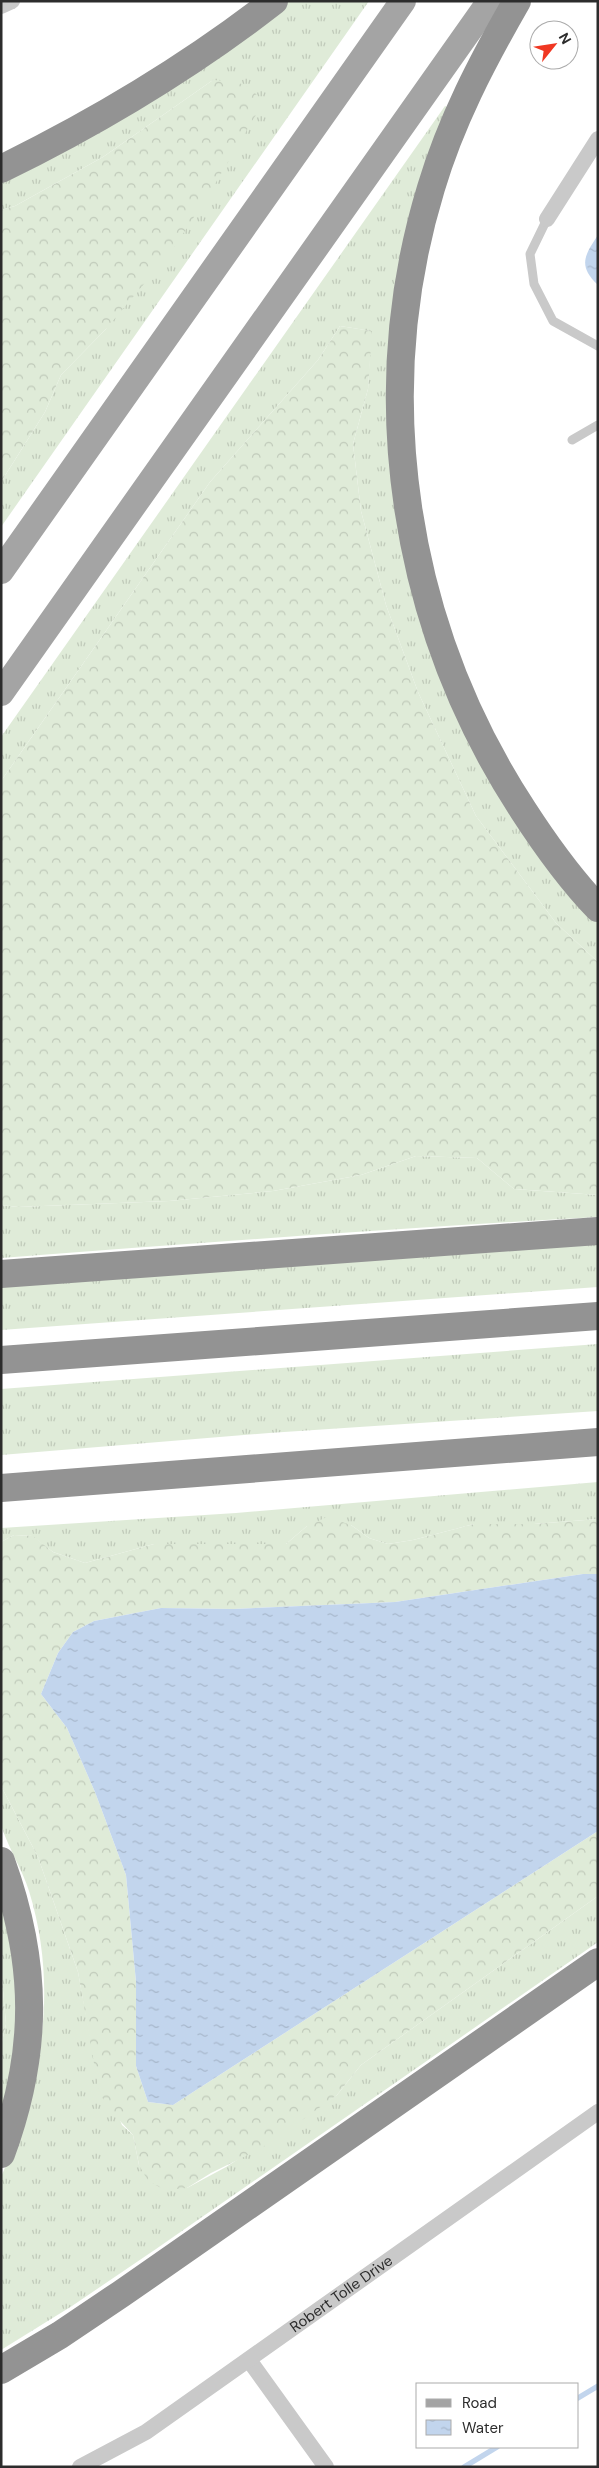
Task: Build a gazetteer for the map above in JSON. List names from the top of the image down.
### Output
{
  "streets": {
    "street": ["Robert Tolle Drive"]
  },
  "legend": ["Road", "Water"],
  "north": "top right"
}
